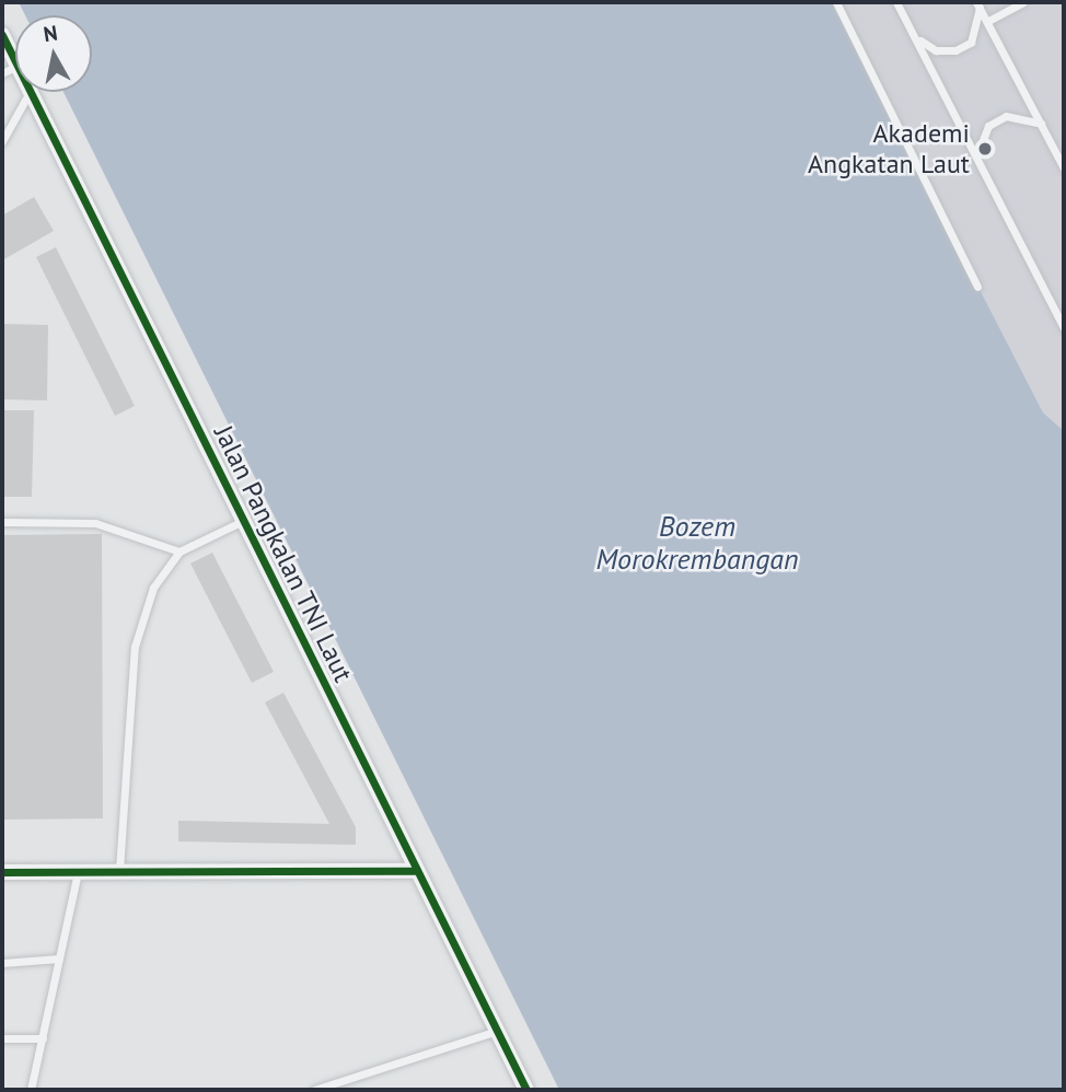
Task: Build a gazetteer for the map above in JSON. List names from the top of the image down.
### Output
{
  "streets": {
    "street": ["Jalan Pangkalan TNI Laut"]
  },
  "water": ["Bozem Morokrembangan"],
  "places": ["Akademi Angkatan Laut"],
  "north": "top"
}
